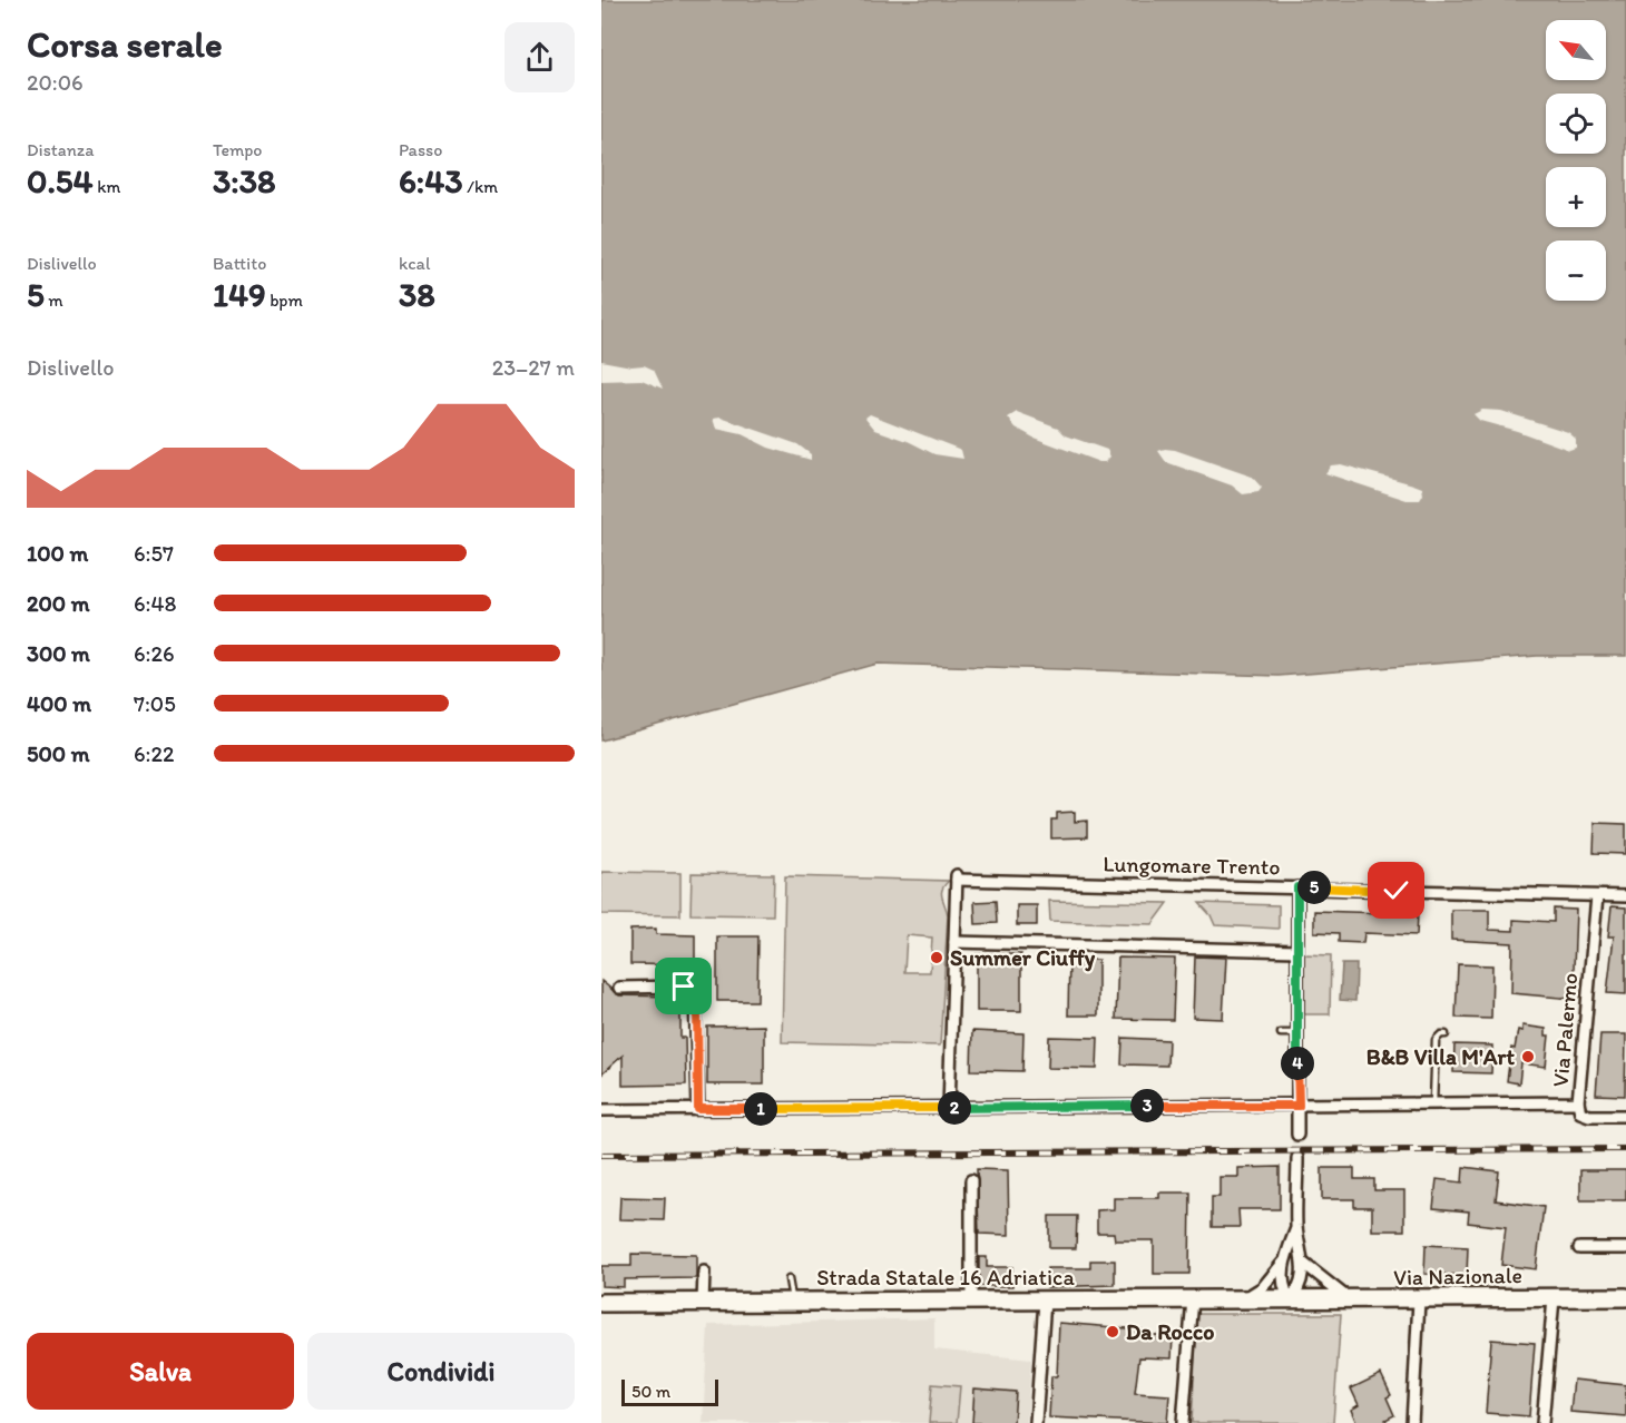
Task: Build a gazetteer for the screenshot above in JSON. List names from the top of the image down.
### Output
{
  "streets": {
    "main road": ["Via Nazionale", "Strada Statale 16 Adriatica"],
    "street": ["Lungomare Trento", "Via Palermo"]
  },
  "crossings": [
    ["Lungomare Trento", "Via Palermo"],
    ["Via Nazionale", "Strada Statale 16 Adriatica"]
  ],
  "places": ["Summer Ciuffy", "B&B Villa M'Art", "Da Rocco"],
  "scale_bar": "50 m",
  "north": "top left",
  "page": {
    "heading": ["Corsa serale", "20:06"],
    "map_buttons": ["+", "−"],
    "stats": [
      ["Distanza", "0.54 km"],
      ["Tempo", "3:38"],
      ["Passo", "6:43 /km"],
      ["Dislivello", "5 m"],
      ["Battito", "149 bpm"],
      ["kcal", "38"]
    ],
    "chart": ["Dislivello", "23–27 m"],
    "list": [
      {
        "name": "100 m",
        "note": "6:57"
      },
      {
        "name": "200 m",
        "note": "6:48"
      },
      {
        "name": "300 m",
        "note": "6:26"
      },
      {
        "name": "400 m",
        "note": "7:05"
      },
      {
        "name": "500 m",
        "note": "6:22"
      }
    ],
    "pins": [
      "5",
      "4",
      "3",
      "2",
      "1"
    ],
    "buttons": ["Salva", "Condividi"],
    "scale": "50 m"
  }
}
